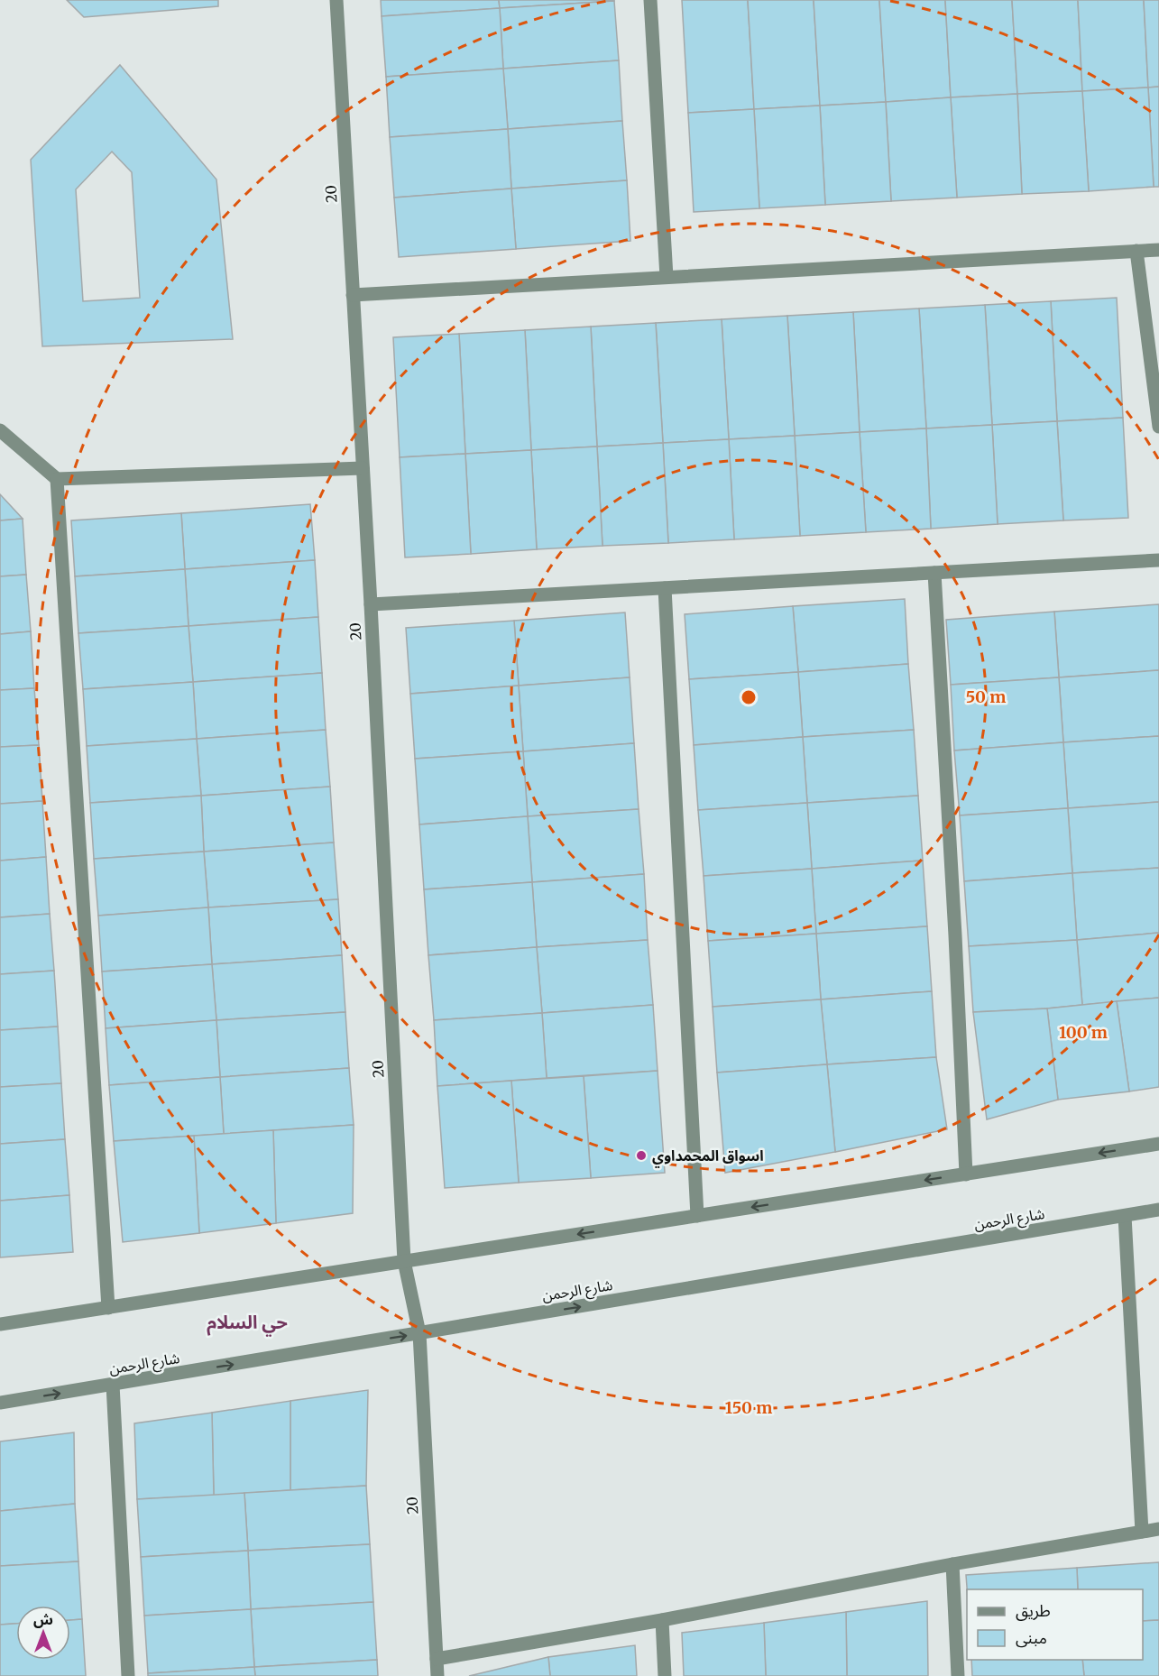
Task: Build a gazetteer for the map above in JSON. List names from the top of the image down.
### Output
{
  "streets": {
    "street": ["20", "شارع الرحمن"]
  },
  "crossings": [
    ["20", "شارع الرحمن"]
  ],
  "districts": ["حي السلام"],
  "places": ["اسواق المحمداوي"],
  "legend": ["طريق", "مبنى"],
  "north": "top",
  "rings": ["50 m", "100 m", "150 m"]
}
